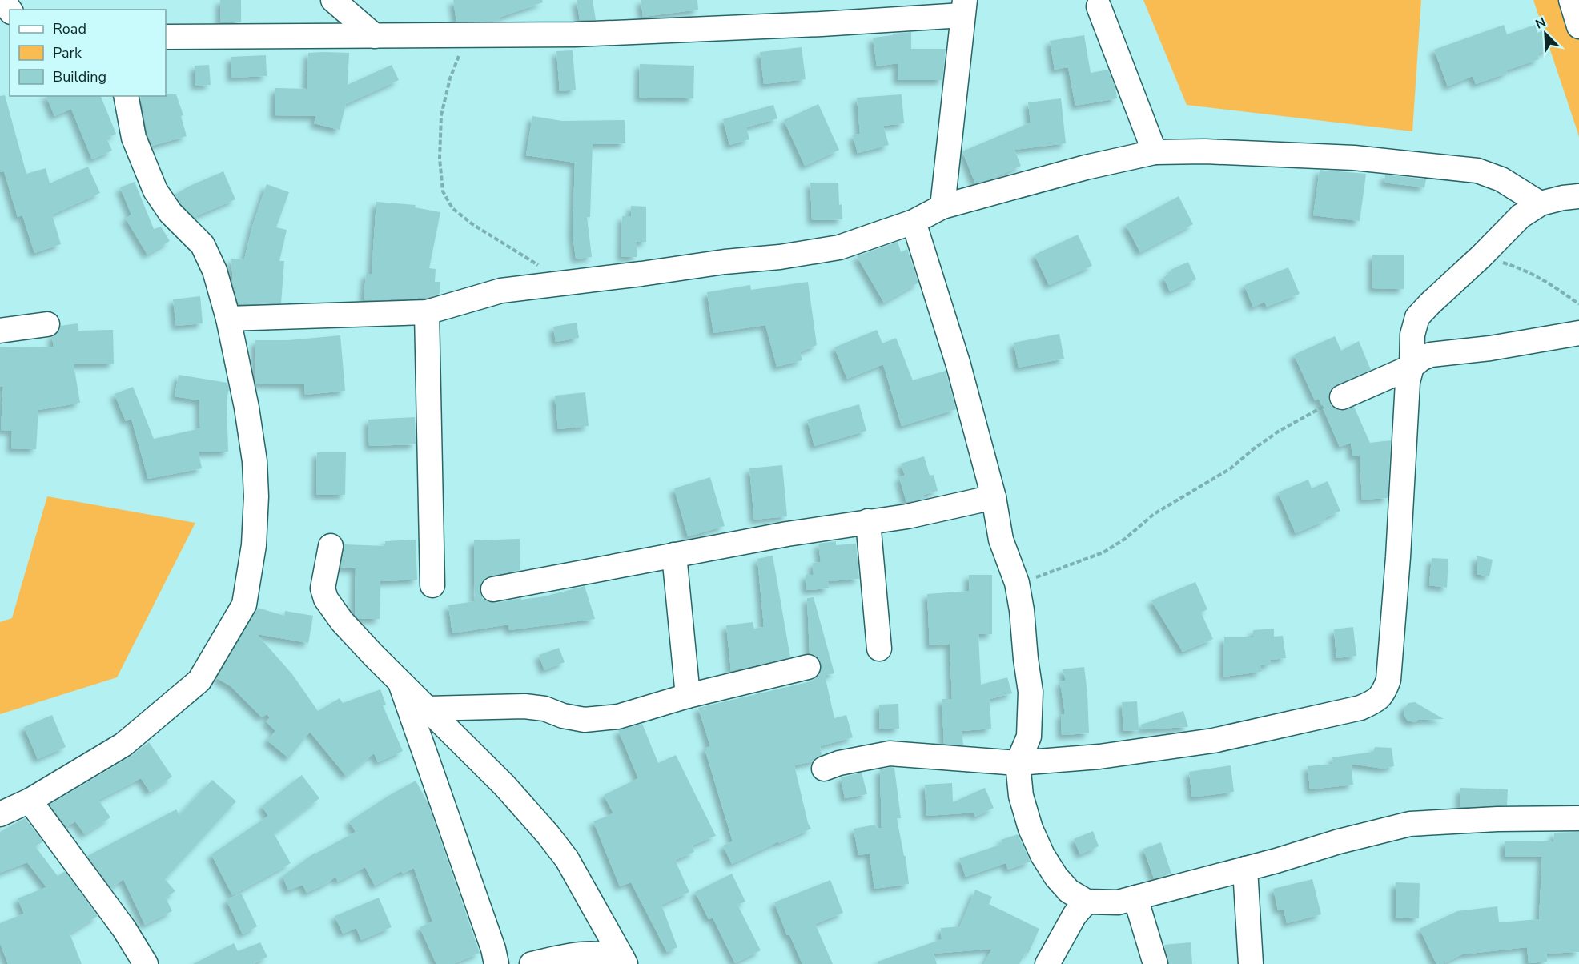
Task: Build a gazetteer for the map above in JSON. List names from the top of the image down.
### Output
{
  "legend": ["Road", "Park", "Building"],
  "north": "top left"
}
